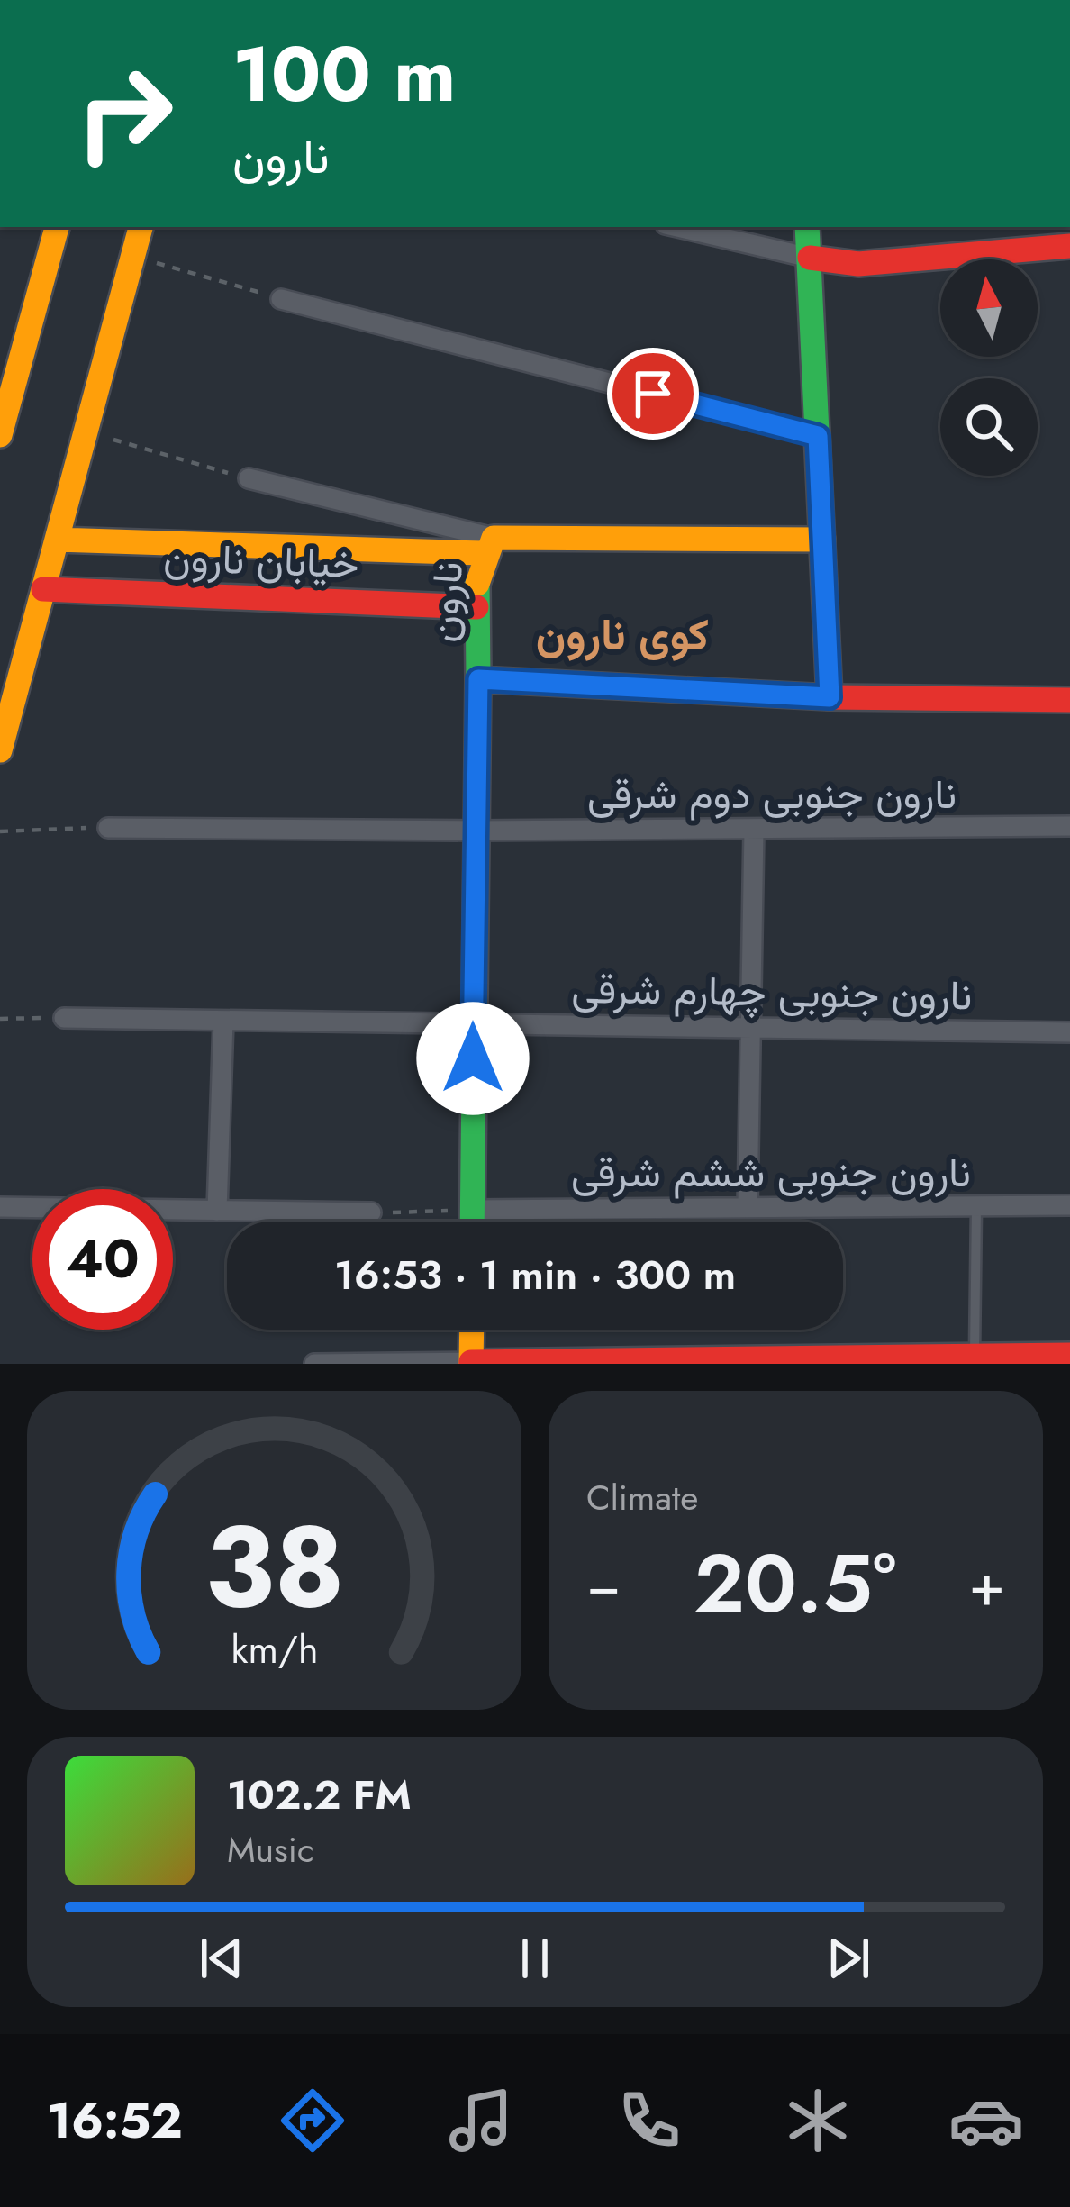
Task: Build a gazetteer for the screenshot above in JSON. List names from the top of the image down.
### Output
{
  "streets": {
    "street": [
      "خیابان نارون",
      "نارون",
      "نارون جنوبی دوم شرقی",
      "نارون جنوبی چهارم شرقی",
      "نارون جنوبی ششم شرقی"
    ]
  },
  "crossings": [
    ["خیابان نارون", "نارون"]
  ],
  "districts": ["کوی نارون"],
  "north": "top",
  "page": {
    "turn": ["100 m", "نارون"],
    "limit": "40",
    "trip": "16:53 · 1 min · 300 m",
    "tile": "Climate",
    "heat": ["−", "20.5°", "+"],
    "song": ["102.2 FM", "Music"],
    "tabs": "16:52",
    "gauge": ["38", "km/h"]
  }
}
